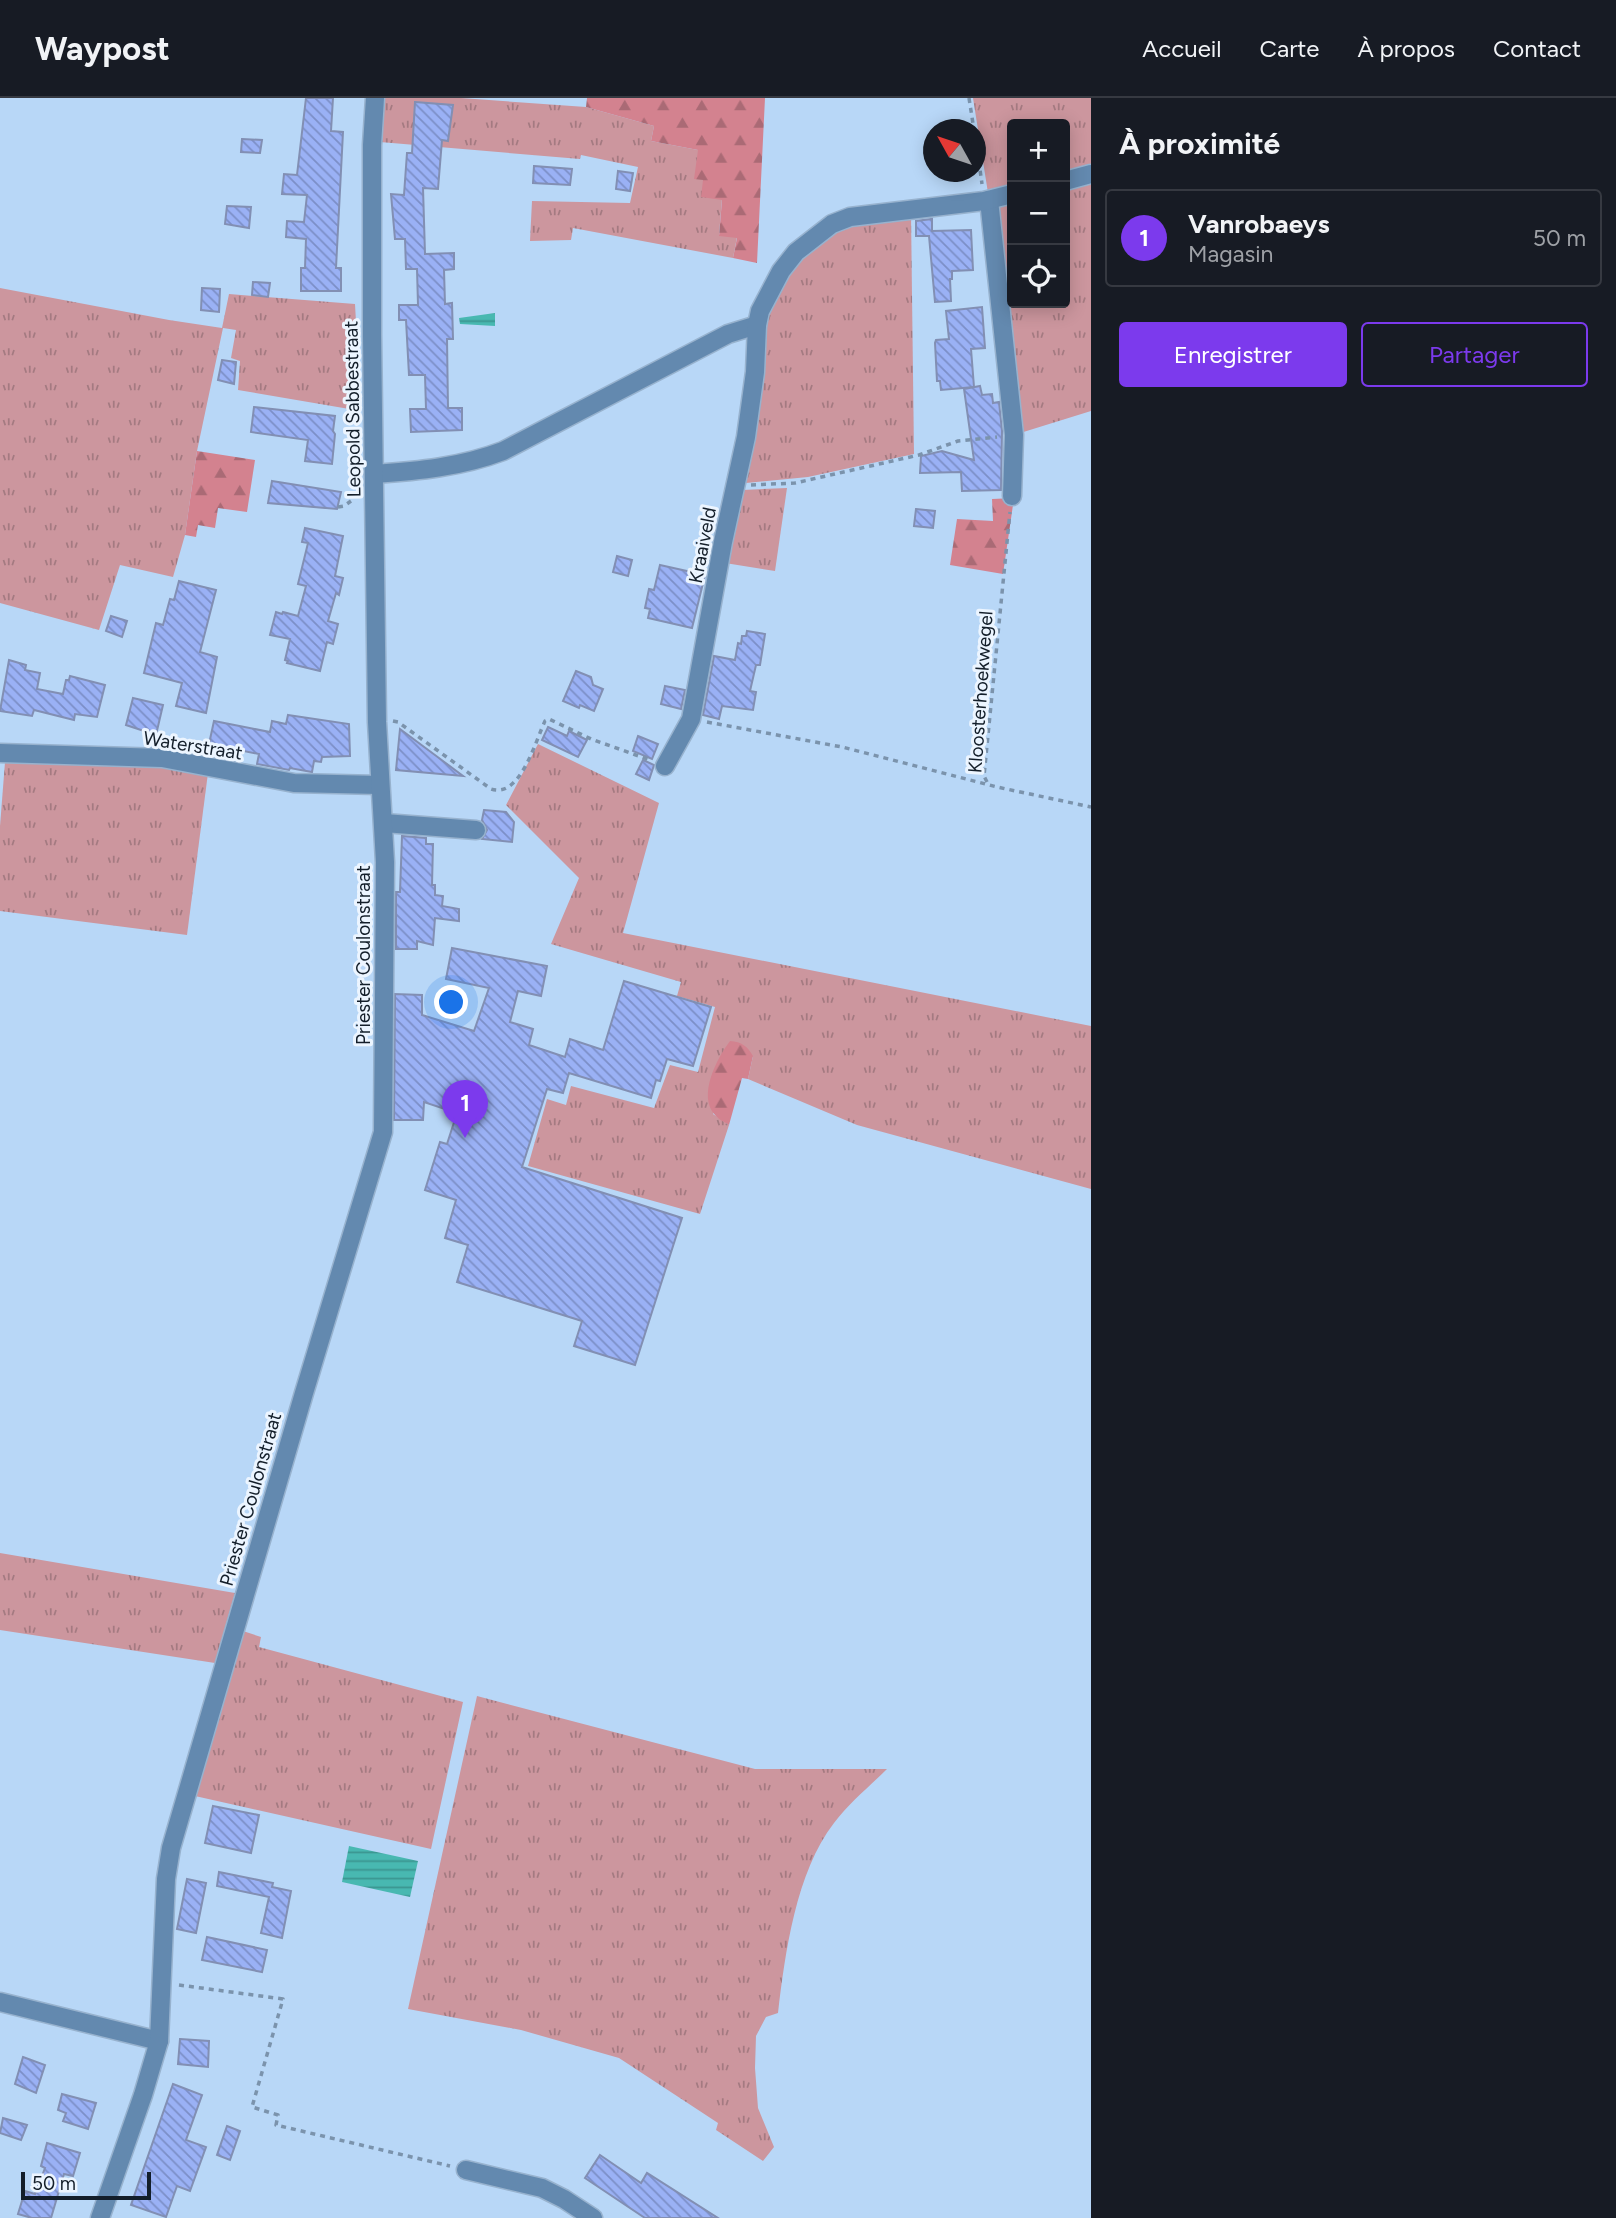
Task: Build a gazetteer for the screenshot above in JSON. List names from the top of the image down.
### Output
{
  "streets": {
    "street": [
      "Leopold Sabbestraat",
      "Kraaiveld",
      "Waterstraat",
      "Priester Coulonstraat"
    ],
    "path": ["Kloosterhoekwegel"]
  },
  "crossings": [
    ["Leopold Sabbestraat", "Waterstraat"],
    ["Leopold Sabbestraat", "Priester Coulonstraat"],
    ["Waterstraat", "Priester Coulonstraat"]
  ],
  "scale_bar": "50 m",
  "north": "top left",
  "page": {
    "header": "Waypost",
    "nav": [
      "Accueil",
      "Carte",
      "À propos",
      "Contact"
    ],
    "heading": "À proximité",
    "map_buttons": ["+", "−"],
    "list": [
      {
        "mark": "1",
        "name": "Vanrobaeys",
        "note": "Magasin",
        "value": "50 m"
      }
    ],
    "buttons": ["Enregistrer", "Partager"],
    "pins": "1",
    "scale": "50 m"
  }
}
